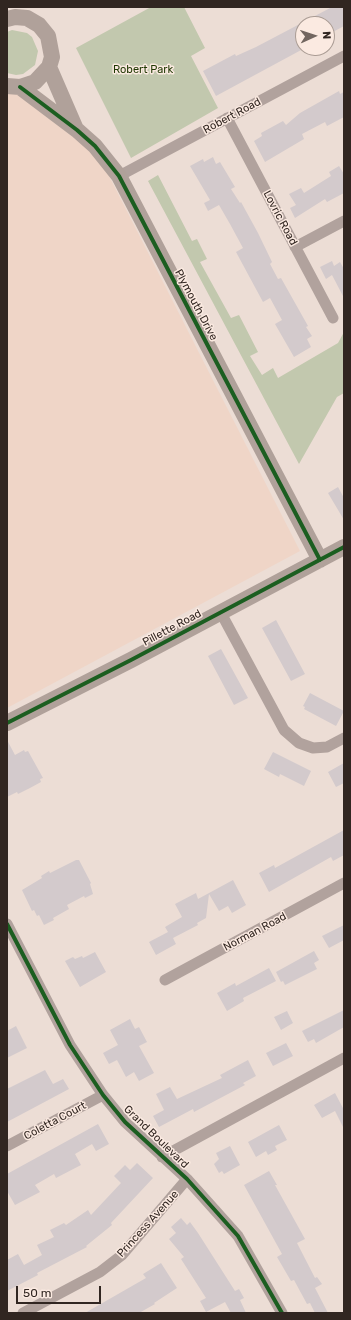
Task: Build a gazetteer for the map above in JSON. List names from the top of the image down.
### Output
{
  "streets": {
    "street": [
      "Robert Road",
      "Lovric Road",
      "Plymouth Drive",
      "Pillette Road",
      "Norman Road",
      "Coletta Court",
      "Grand Boulevard",
      "Princess Avenue"
    ]
  },
  "crossings": [
    ["Robert Road", "Lovric Road"],
    ["Robert Road", "Plymouth Drive"],
    ["Plymouth Drive", "Pillette Road"],
    ["Coletta Court", "Grand Boulevard"],
    ["Grand Boulevard", "Princess Avenue"]
  ],
  "parks": ["Robert Park"],
  "scale_bar": "50 m",
  "north": "right"
}
